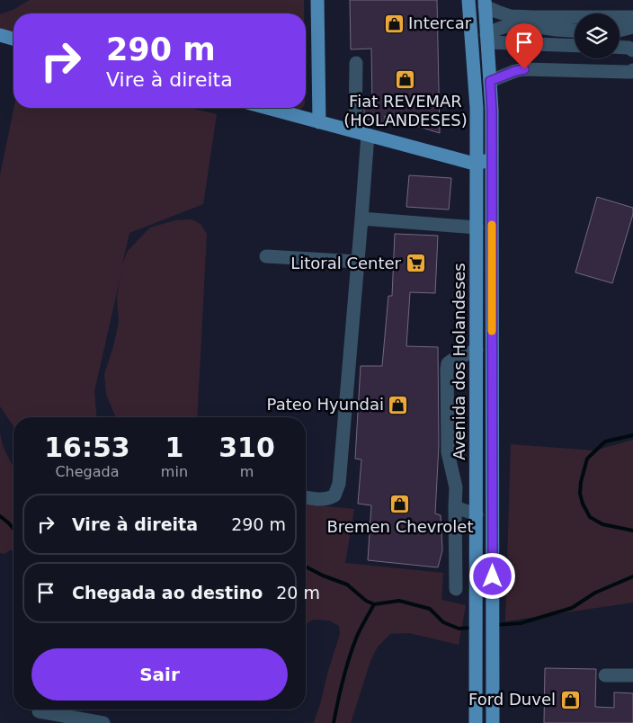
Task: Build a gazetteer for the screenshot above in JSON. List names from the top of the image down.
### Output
{
  "streets": {
    "main road": ["Avenida dos Holandeses"]
  },
  "places": {
    "shop": [
      "Intercar",
      "Fiat REVEMAR (HOLANDESES)",
      "Pateo Hyundai",
      "Bremen Chevrolet",
      "Ford Duvel"
    ],
    "supermarket": ["Litoral Center"]
  },
  "page": {
    "turn": ["290 m", "Vire à direita"],
    "eta": [
      "16:53",
      "Chegada",
      "1",
      "min",
      "310",
      "m"
    ],
    "list": [
      {
        "name": "Vire à direita",
        "value": "290 m"
      },
      {
        "name": "Chegada ao destino",
        "value": "20 m"
      }
    ],
    "buttons": "Sair"
  }
}
